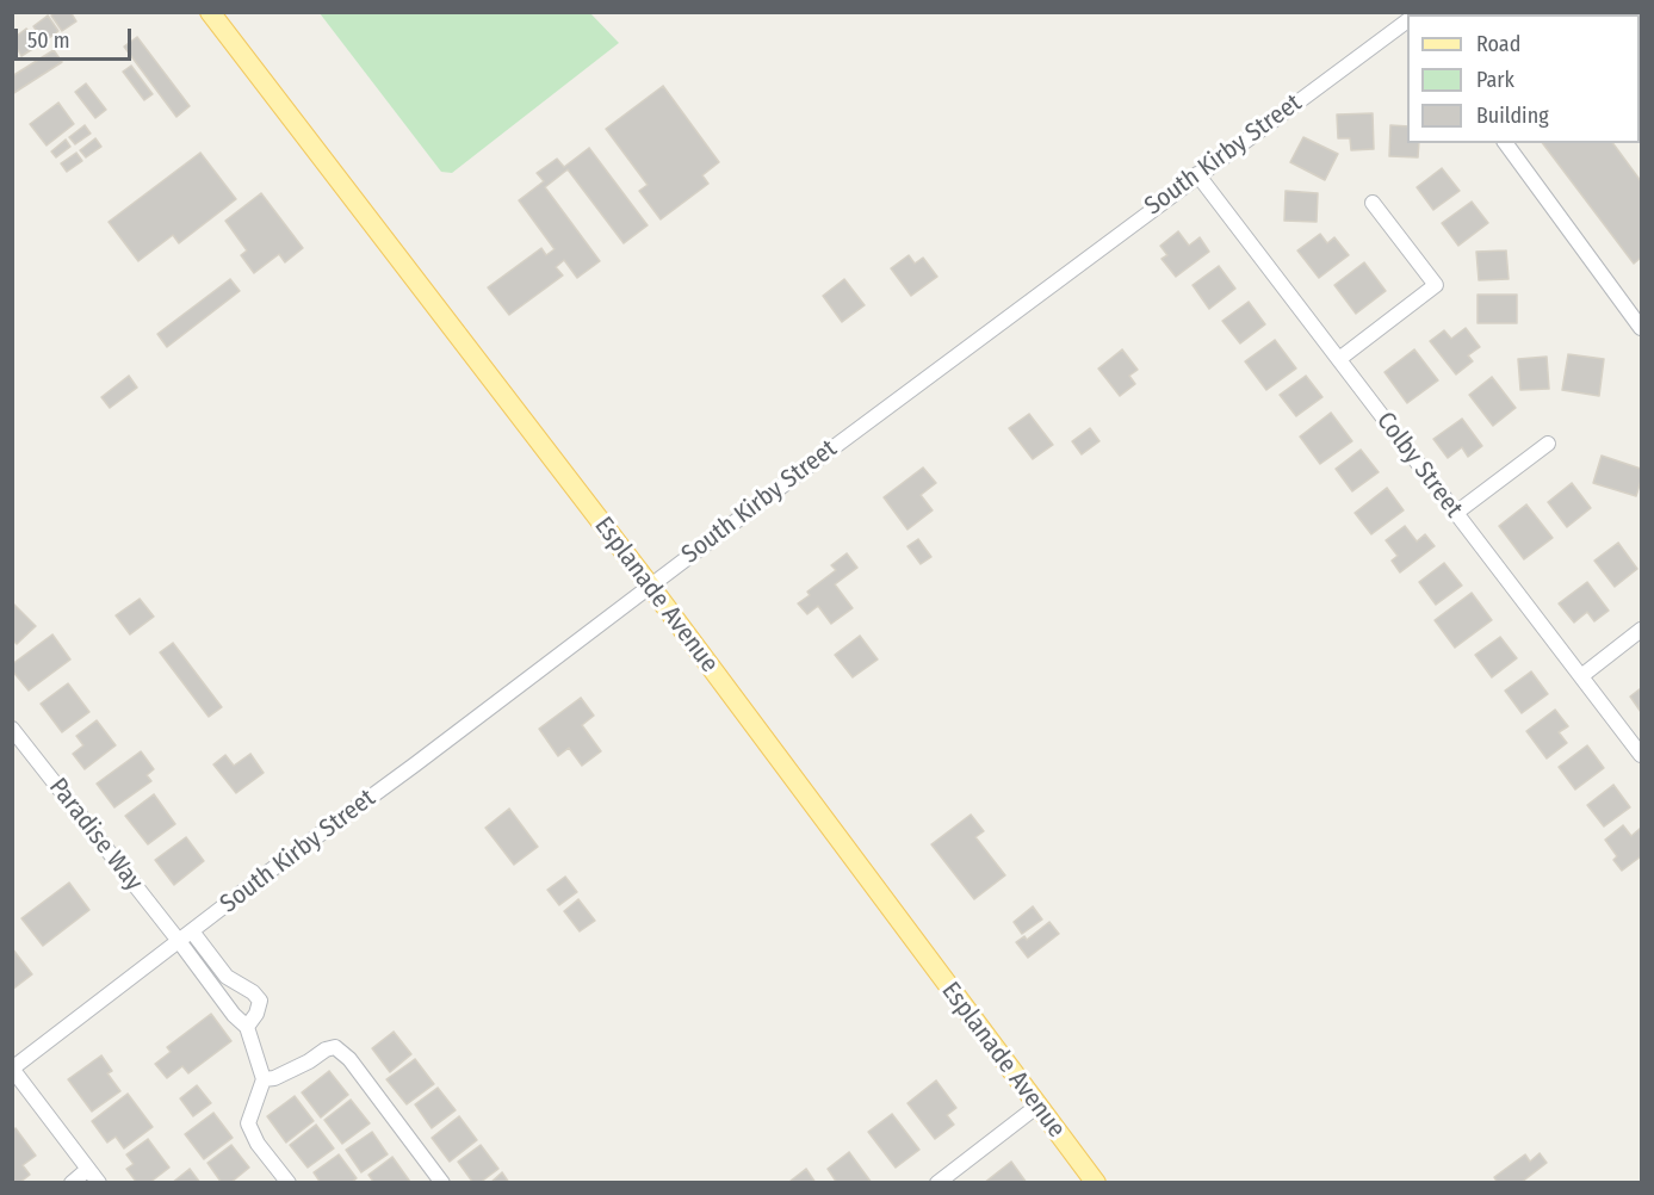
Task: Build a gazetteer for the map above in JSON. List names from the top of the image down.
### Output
{
  "streets": {
    "main road": ["Esplanade Avenue"],
    "street": ["South Kirby Street", "Colby Street", "Paradise Way"]
  },
  "crossings": [
    ["South Kirby Street", "Colby Street"],
    ["South Kirby Street", "Esplanade Avenue"],
    ["South Kirby Street", "Paradise Way"]
  ],
  "legend": ["Road", "Park", "Building"],
  "scale_bar": "50 m"
}
